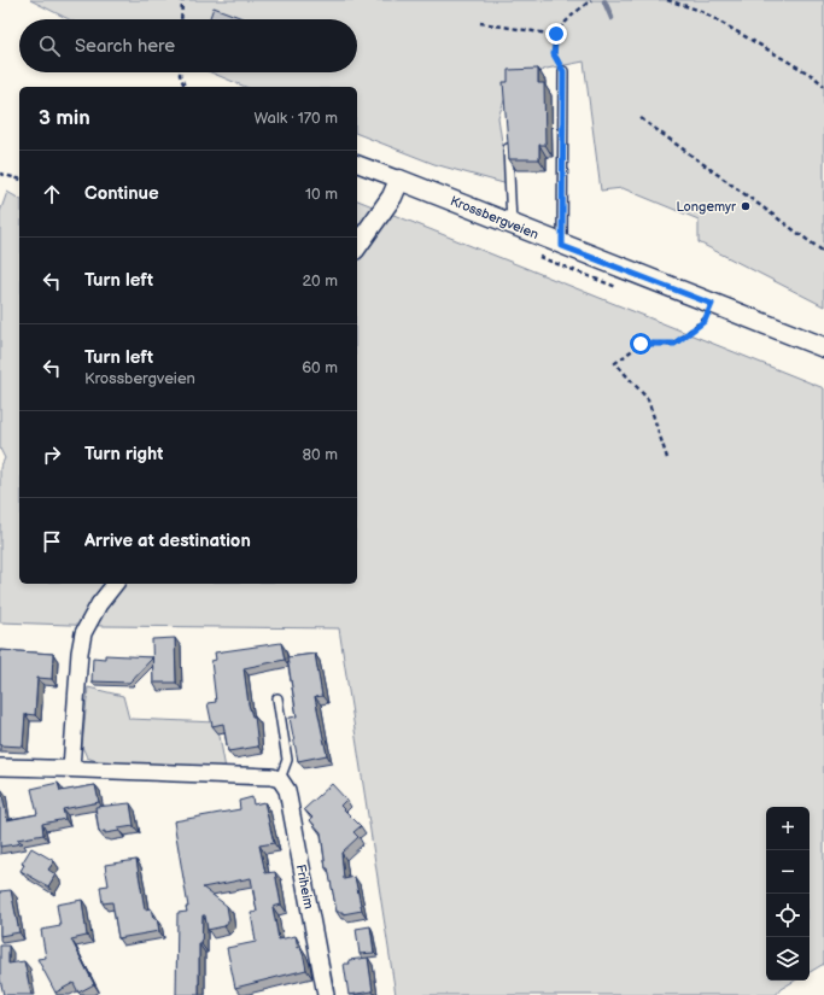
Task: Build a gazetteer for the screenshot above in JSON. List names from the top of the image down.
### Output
{
  "streets": {
    "street": ["Krossbergveien", "Friheim"]
  },
  "places": ["Longemyr"],
  "page": {
    "search": "Search here",
    "heading": ["3 min", "Walk · 170 m"],
    "list": [
      ["Continue", "10 m"],
      ["Turn left", "20 m"],
      ["Turn left", "Krossbergveien", "60 m"],
      ["Turn right", "80 m"],
      "Arrive at destination"
    ],
    "map_buttons": ["+", "−"]
  }
}
